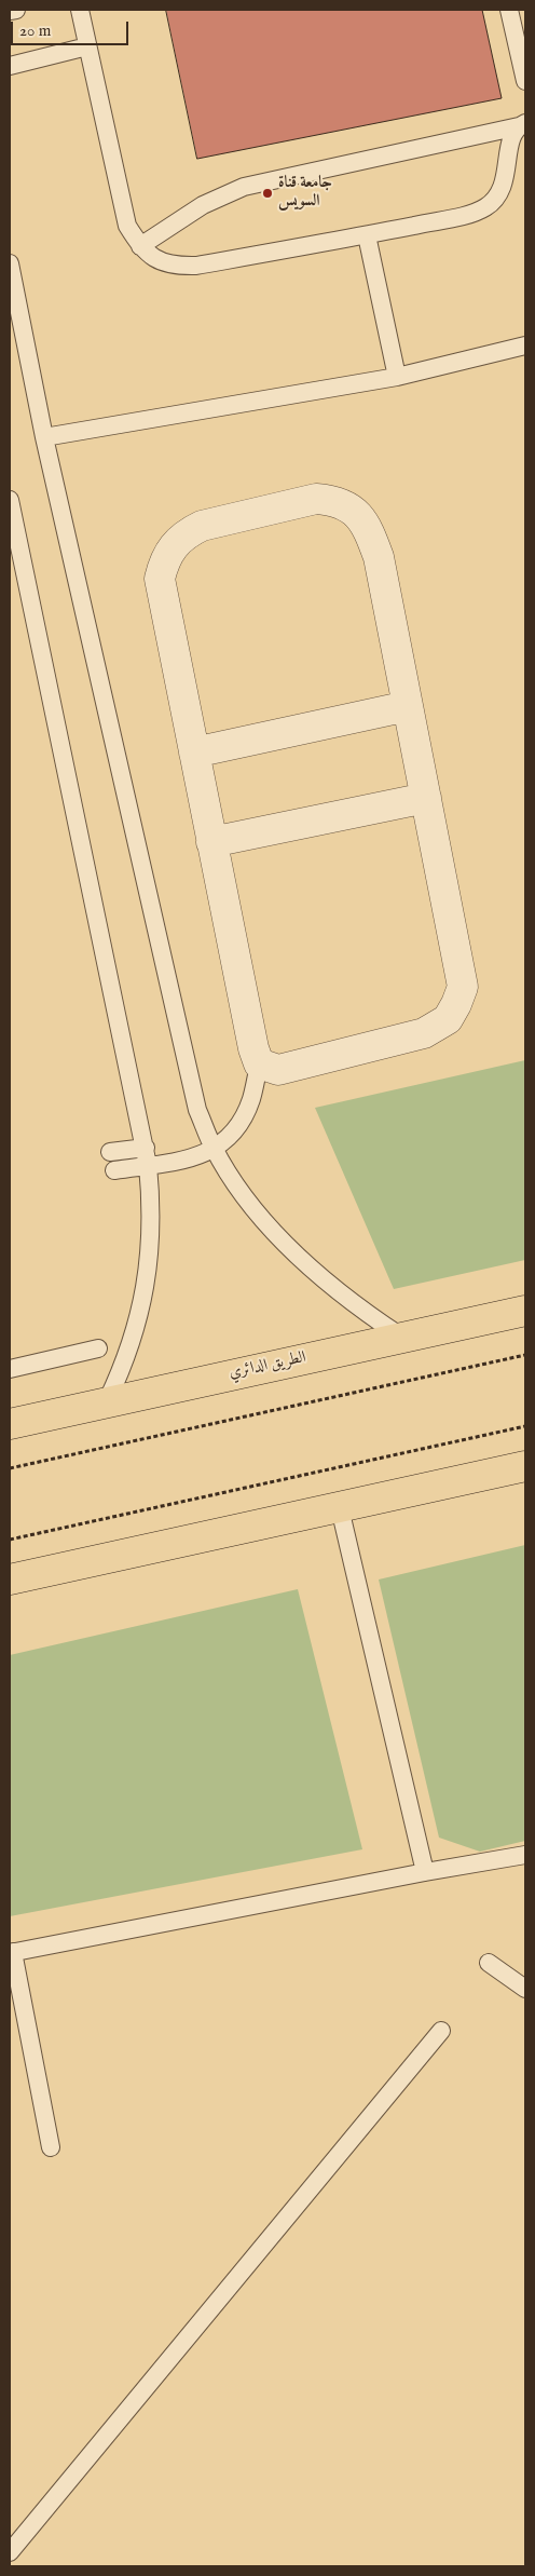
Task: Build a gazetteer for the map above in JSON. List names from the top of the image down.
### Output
{
  "streets": {
    "main road": ["الطريق الدائري"]
  },
  "places": ["جامعة قناة السويس"],
  "scale_bar": "20 m"
}
